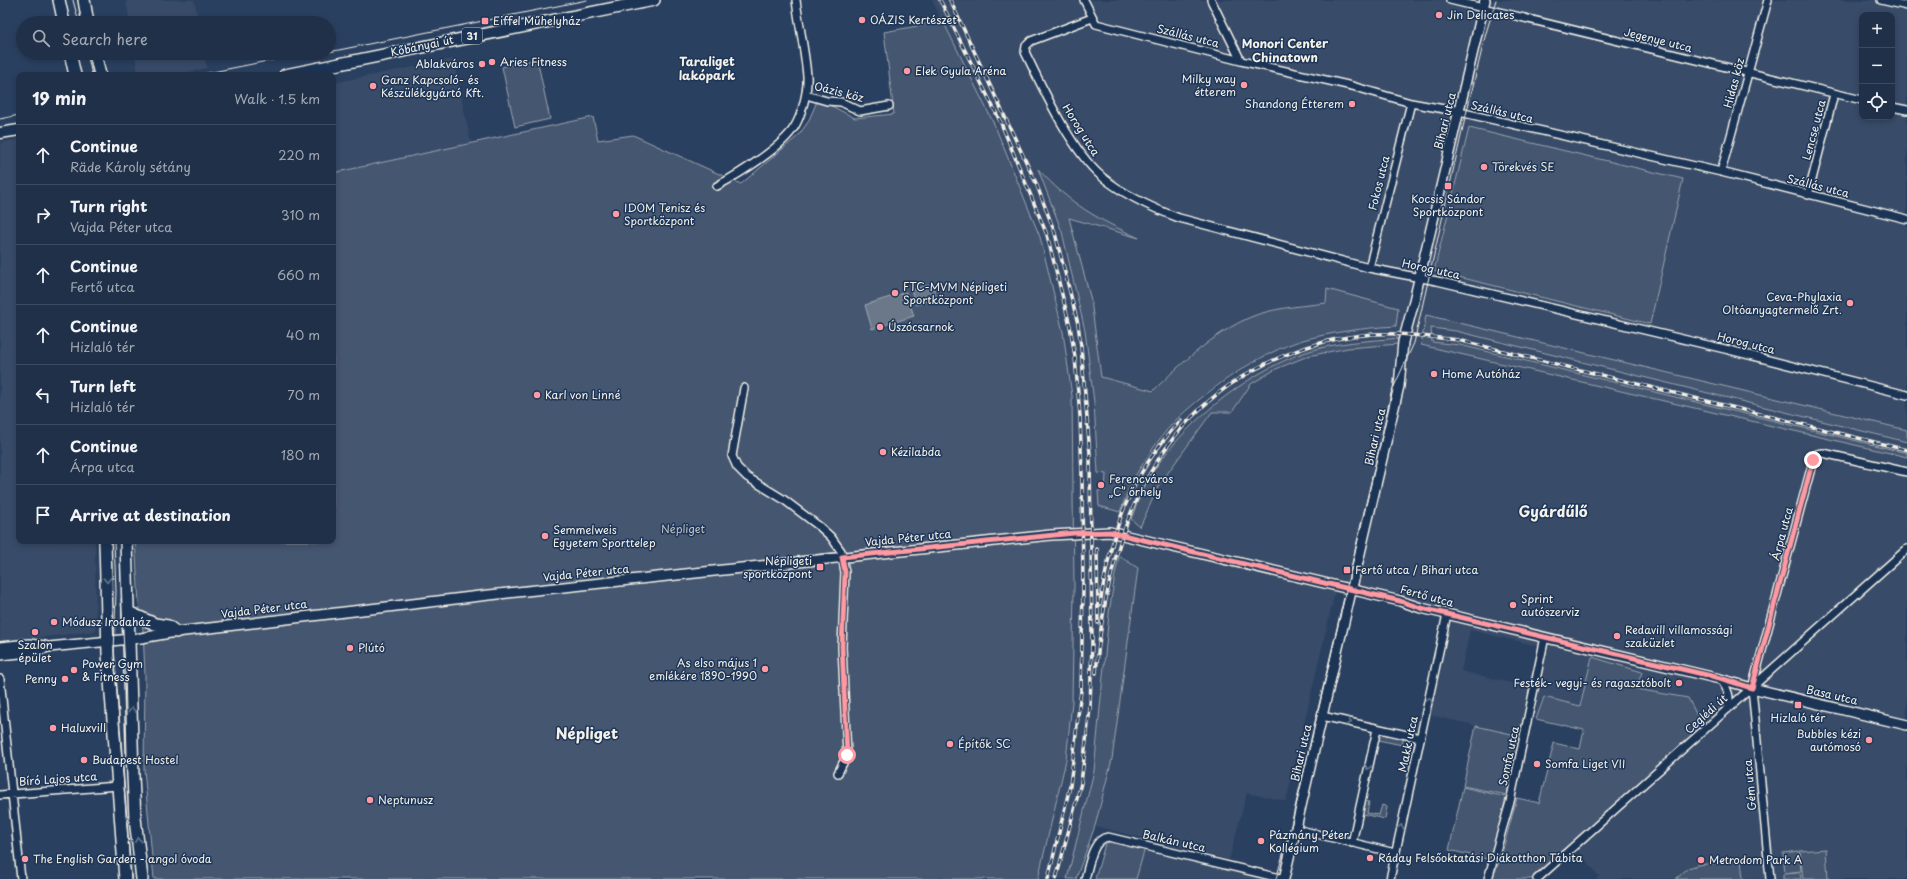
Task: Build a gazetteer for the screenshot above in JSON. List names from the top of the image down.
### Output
{
  "streets": {
    "main road": ["31", "Kőbányai út"],
    "street": [
      "Szállás utca",
      "Jegenye utca",
      "Hidas köz",
      "Oázis köz",
      "Bihari utca",
      "Horog utca",
      "Lencse utca",
      "Fokos utca",
      "Árpa utca",
      "Vajda Péter utca",
      "Fertő utca",
      "Basa utca",
      "Ceglédi út",
      "Makk utca",
      "Somfa utca",
      "Bíró Lajos utca",
      "Gém utca",
      "Balkán utca"
    ]
  },
  "crossings": [
    ["Szállás utca", "Hidas köz"],
    ["Szállás utca", "Bihari utca"],
    ["Szállás utca", "Horog utca"],
    ["Szállás utca", "Lencse utca"],
    ["Szállás utca", "Fokos utca"],
    ["Jegenye utca", "Hidas köz"],
    ["Jegenye utca", "Bihari utca"],
    ["Jegenye utca", "Lencse utca"],
    ["Bihari utca", "Horog utca"],
    ["Bihari utca", "Fertő utca"],
    ["Bihari utca", "Balkán utca"],
    ["Horog utca", "Fokos utca"],
    ["Árpa utca", "Basa utca"],
    ["Árpa utca", "Ceglédi út"],
    ["Árpa utca", "Gém utca"],
    ["Vajda Péter utca", "Fertő utca"],
    ["Fertő utca", "Makk utca"],
    ["Fertő utca", "Somfa utca"],
    ["Basa utca", "Ceglédi út"],
    ["Basa utca", "Gém utca"],
    ["Ceglédi út", "Gém utca"]
  ],
  "districts": [
    "Monori Center Chinatown",
    "Taraliget lakópark",
    "Gyárdűlő",
    "Népliget"
  ],
  "parks": ["Népliget"],
  "places": {
    "other": [
      "Jin Delicates",
      "OÁZIS Kertészet",
      "Aries Fitness",
      "Ablakváros",
      "Elek Gyula Aréna",
      "Milky way étterem",
      "Ganz Kapcsoló- és Készülékgyártó Kft.",
      "Shandong Étterem",
      "Törekvés SE",
      "IDOM Tenisz és Sportközpont",
      "FTC-MVM Népligeti Sportközpont",
      "Ceva-Phylaxia Oltóanyagtermelő Zrt.",
      "Úszócsarnok",
      "Home Autóház",
      "Karl von Linné",
      "Kézilabda",
      "Ferencváros „C” őrhely",
      "Semmelweis Egyetem Sporttelep",
      "Sprint autószerviz",
      "Módusz Irodaház",
      "Szalon épület",
      "Redavill villamossági szaküzlet",
      "Plútó",
      "As elso május 1 emlékére 1890-1990",
      "Power Gym & Fitness",
      "Penny",
      "Festék- vegyi- és ragasztóbolt",
      "Haluxvill",
      "Bubbles kézi autómosó",
      "Építők SC",
      "Budapest Hostel",
      "Somfa Liget VII",
      "Neptunusz",
      "Pázmány Péter Kollégium",
      "Ráday Felsőoktatási Diákotthon Tábita",
      "The English Garden - angol óvoda",
      "Metrodom Park A"
    ],
    "transit": [
      "Eiffel Műhelyház",
      "Kocsis Sándor Sportközpont",
      "Népligeti sportközpont",
      "Fertő utca / Bihari utca",
      "Hizlaló tér"
    ]
  },
  "page": {
    "map_buttons": ["+", "−"],
    "search": "Search here",
    "heading": ["19 min", "Walk · 1.5 km"],
    "list": [
      ["Continue", "Räde Károly sétány", "220 m"],
      ["Turn right", "Vajda Péter utca", "310 m"],
      ["Continue", "Fertő utca", "660 m"],
      ["Continue", "Hizlaló tér", "40 m"],
      ["Turn left", "Hizlaló tér", "70 m"],
      ["Continue", "Árpa utca", "180 m"],
      "Arrive at destination"
    ]
  }
}
